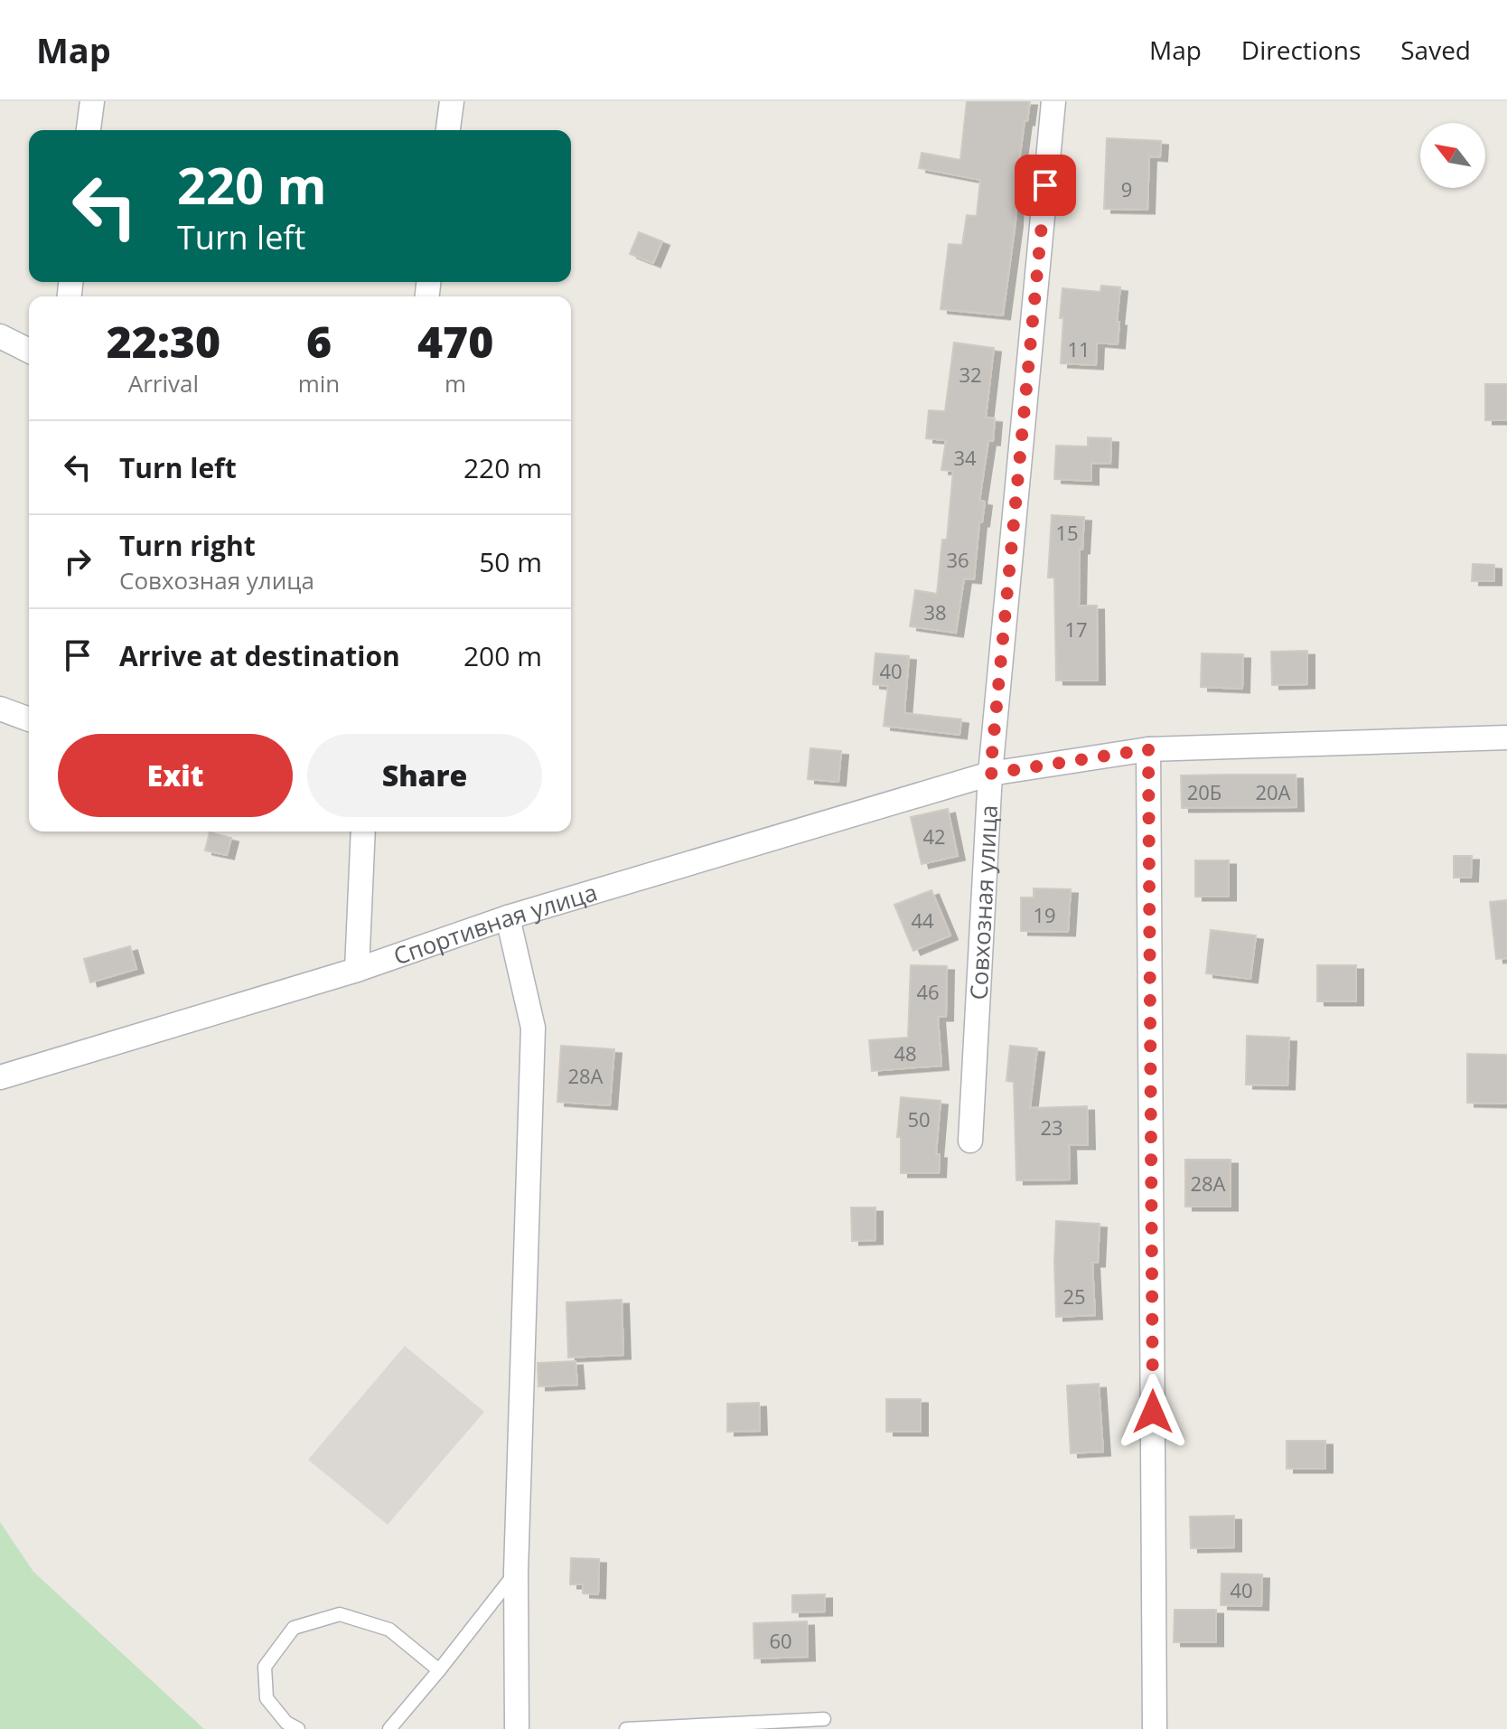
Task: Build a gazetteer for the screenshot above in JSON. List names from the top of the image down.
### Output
{
  "streets": {
    "street": ["Совхозная улица", "Спортивная улица"]
  },
  "crossings": [
    ["Совхозная улица", "Спортивная улица"]
  ],
  "house_numbers": [
    "9",
    "11",
    "32",
    "34",
    "15",
    "36",
    "38",
    "17",
    "40",
    "20Б",
    "20А",
    "42",
    "19",
    "44",
    "46",
    "48",
    "28А",
    "50",
    "23",
    "28А",
    "25",
    "40",
    "60"
  ],
  "north": "top left",
  "page": {
    "header": "Map",
    "nav": ["Map", "Directions", "Saved"],
    "turn": ["220 m", "Turn left"],
    "eta": [
      "22:30",
      "Arrival",
      "6",
      "min",
      "470",
      "m"
    ],
    "list": [
      {
        "name": "Turn left",
        "value": "220 m"
      },
      {
        "name": "Turn right",
        "note": "Совхозная улица",
        "value": "50 m"
      },
      {
        "name": "Arrive at destination",
        "value": "200 m"
      }
    ],
    "buttons": ["Exit", "Share"]
  }
}
